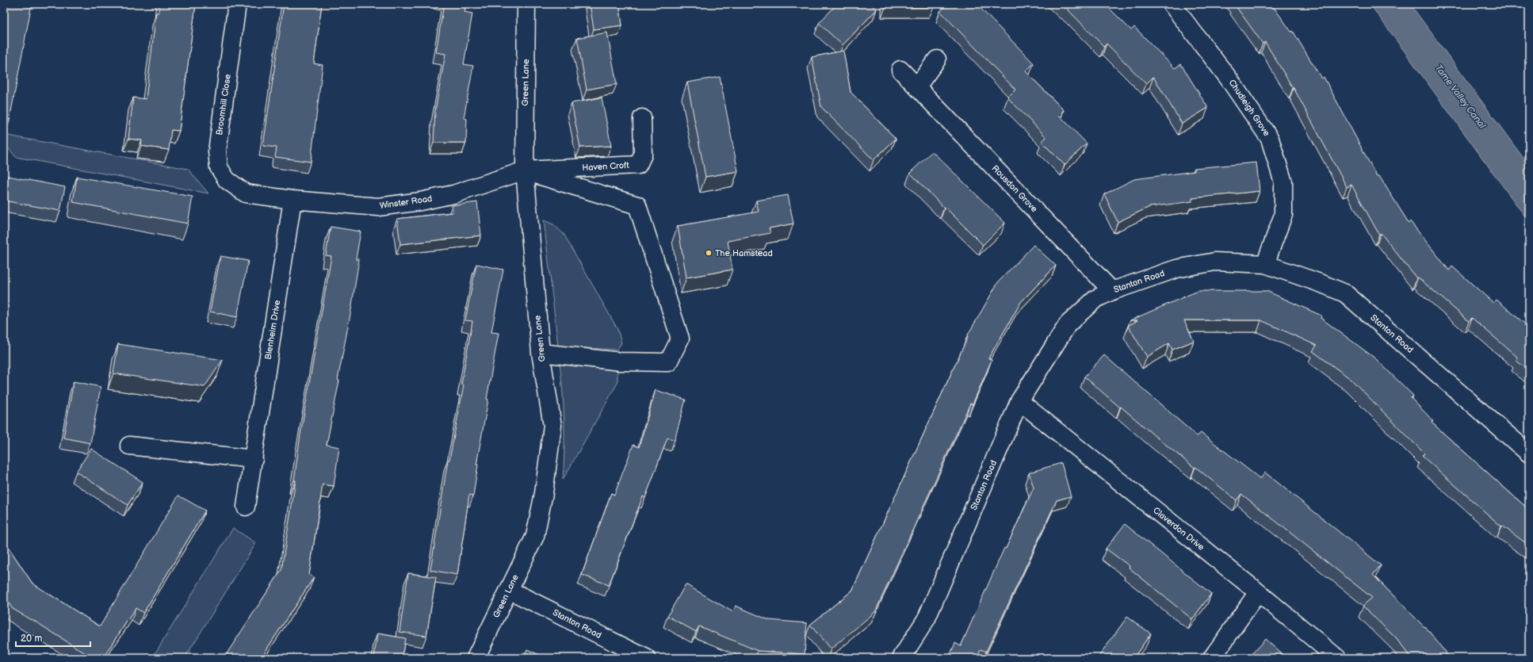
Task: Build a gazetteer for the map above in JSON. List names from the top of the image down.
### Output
{
  "streets": {
    "street": [
      "Green Lane",
      "Broomhill Close",
      "Chudleigh Grove",
      "Haven Croft",
      "Rousdon Grove",
      "Winster Road",
      "Stanton Road",
      "Blenheim Drive",
      "Claverdon Drive"
    ]
  },
  "crossings": [
    ["Green Lane", "Haven Croft"],
    ["Green Lane", "Winster Road"],
    ["Green Lane", "Stanton Road"],
    ["Broomhill Close", "Winster Road"],
    ["Chudleigh Grove", "Stanton Road"],
    ["Haven Croft", "Winster Road"],
    ["Rousdon Grove", "Stanton Road"],
    ["Winster Road", "Blenheim Drive"],
    ["Stanton Road", "Claverdon Drive"]
  ],
  "water": ["Tame Valley Canal"],
  "places": ["The Hamstead"],
  "scale_bar": "20 m"
}
